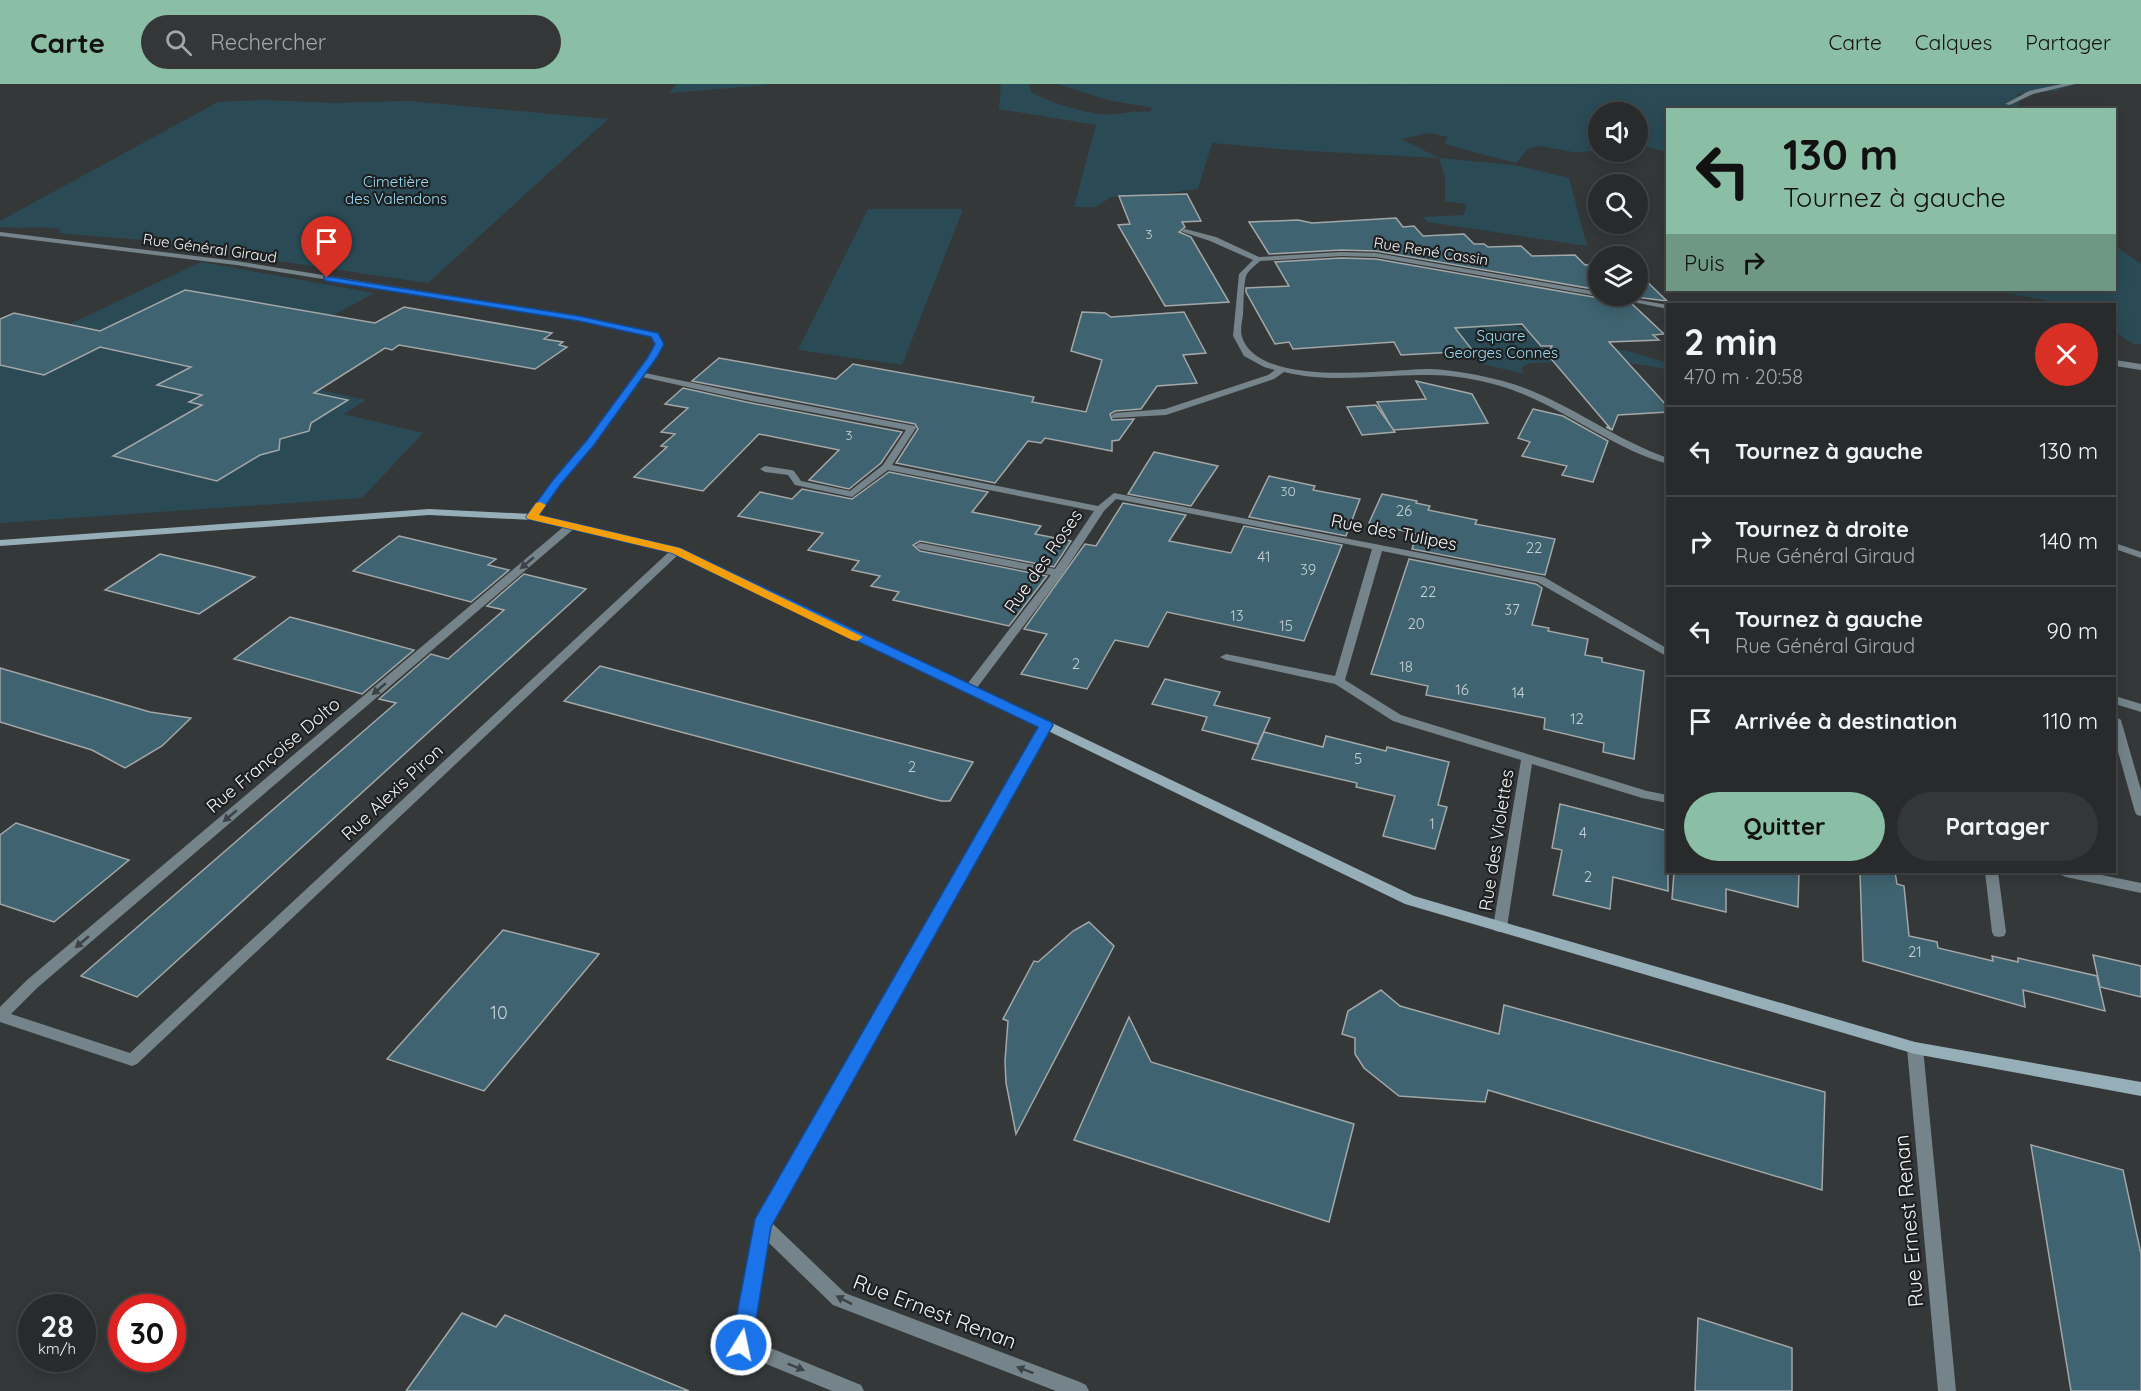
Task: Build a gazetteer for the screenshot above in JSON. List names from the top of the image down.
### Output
{
  "streets": {
    "street": [
      "Rue Général Giraud",
      "Rue René Cassin",
      "Rue des Tulipes",
      "Rue des Roses",
      "Rue Françoise Dolto",
      "Rue Alexis Piron",
      "Rue des Violettes",
      "Rue Ernest Renan"
    ]
  },
  "crossings": [
    ["Rue des Tulipes", "Rue des Roses"],
    ["Rue Françoise Dolto", "Rue Alexis Piron"]
  ],
  "one_way": ["Rue Françoise Dolto", "Rue Ernest Renan"],
  "parks": ["Cimetière des Valendons", "Square Georges Connes"],
  "house_numbers": [
    "3",
    "3",
    "30",
    "26",
    "22",
    "41",
    "39",
    "22",
    "37",
    "13",
    "20",
    "15",
    "2",
    "18",
    "16",
    "14",
    "12",
    "5",
    "2",
    "1",
    "4",
    "2",
    "21",
    "10"
  ],
  "page": {
    "header": "Carte",
    "search": "Rechercher",
    "nav": ["Carte", "Calques", "Partager"],
    "turn": ["130 m", "Tournez à gauche"],
    "then": "Puis",
    "heading": ["2 min", "470 m · 20:58"],
    "list": [
      {
        "name": "Tournez à gauche",
        "value": "130 m"
      },
      {
        "name": "Tournez à droite",
        "note": "Rue Général Giraud",
        "value": "140 m"
      },
      {
        "name": "Tournez à gauche",
        "note": "Rue Général Giraud",
        "value": "90 m"
      },
      {
        "name": "Arrivée à destination",
        "value": "110 m"
      }
    ],
    "buttons": ["Quitter", "Partager"],
    "speed": "28 km/h",
    "limit": "30"
  }
}
